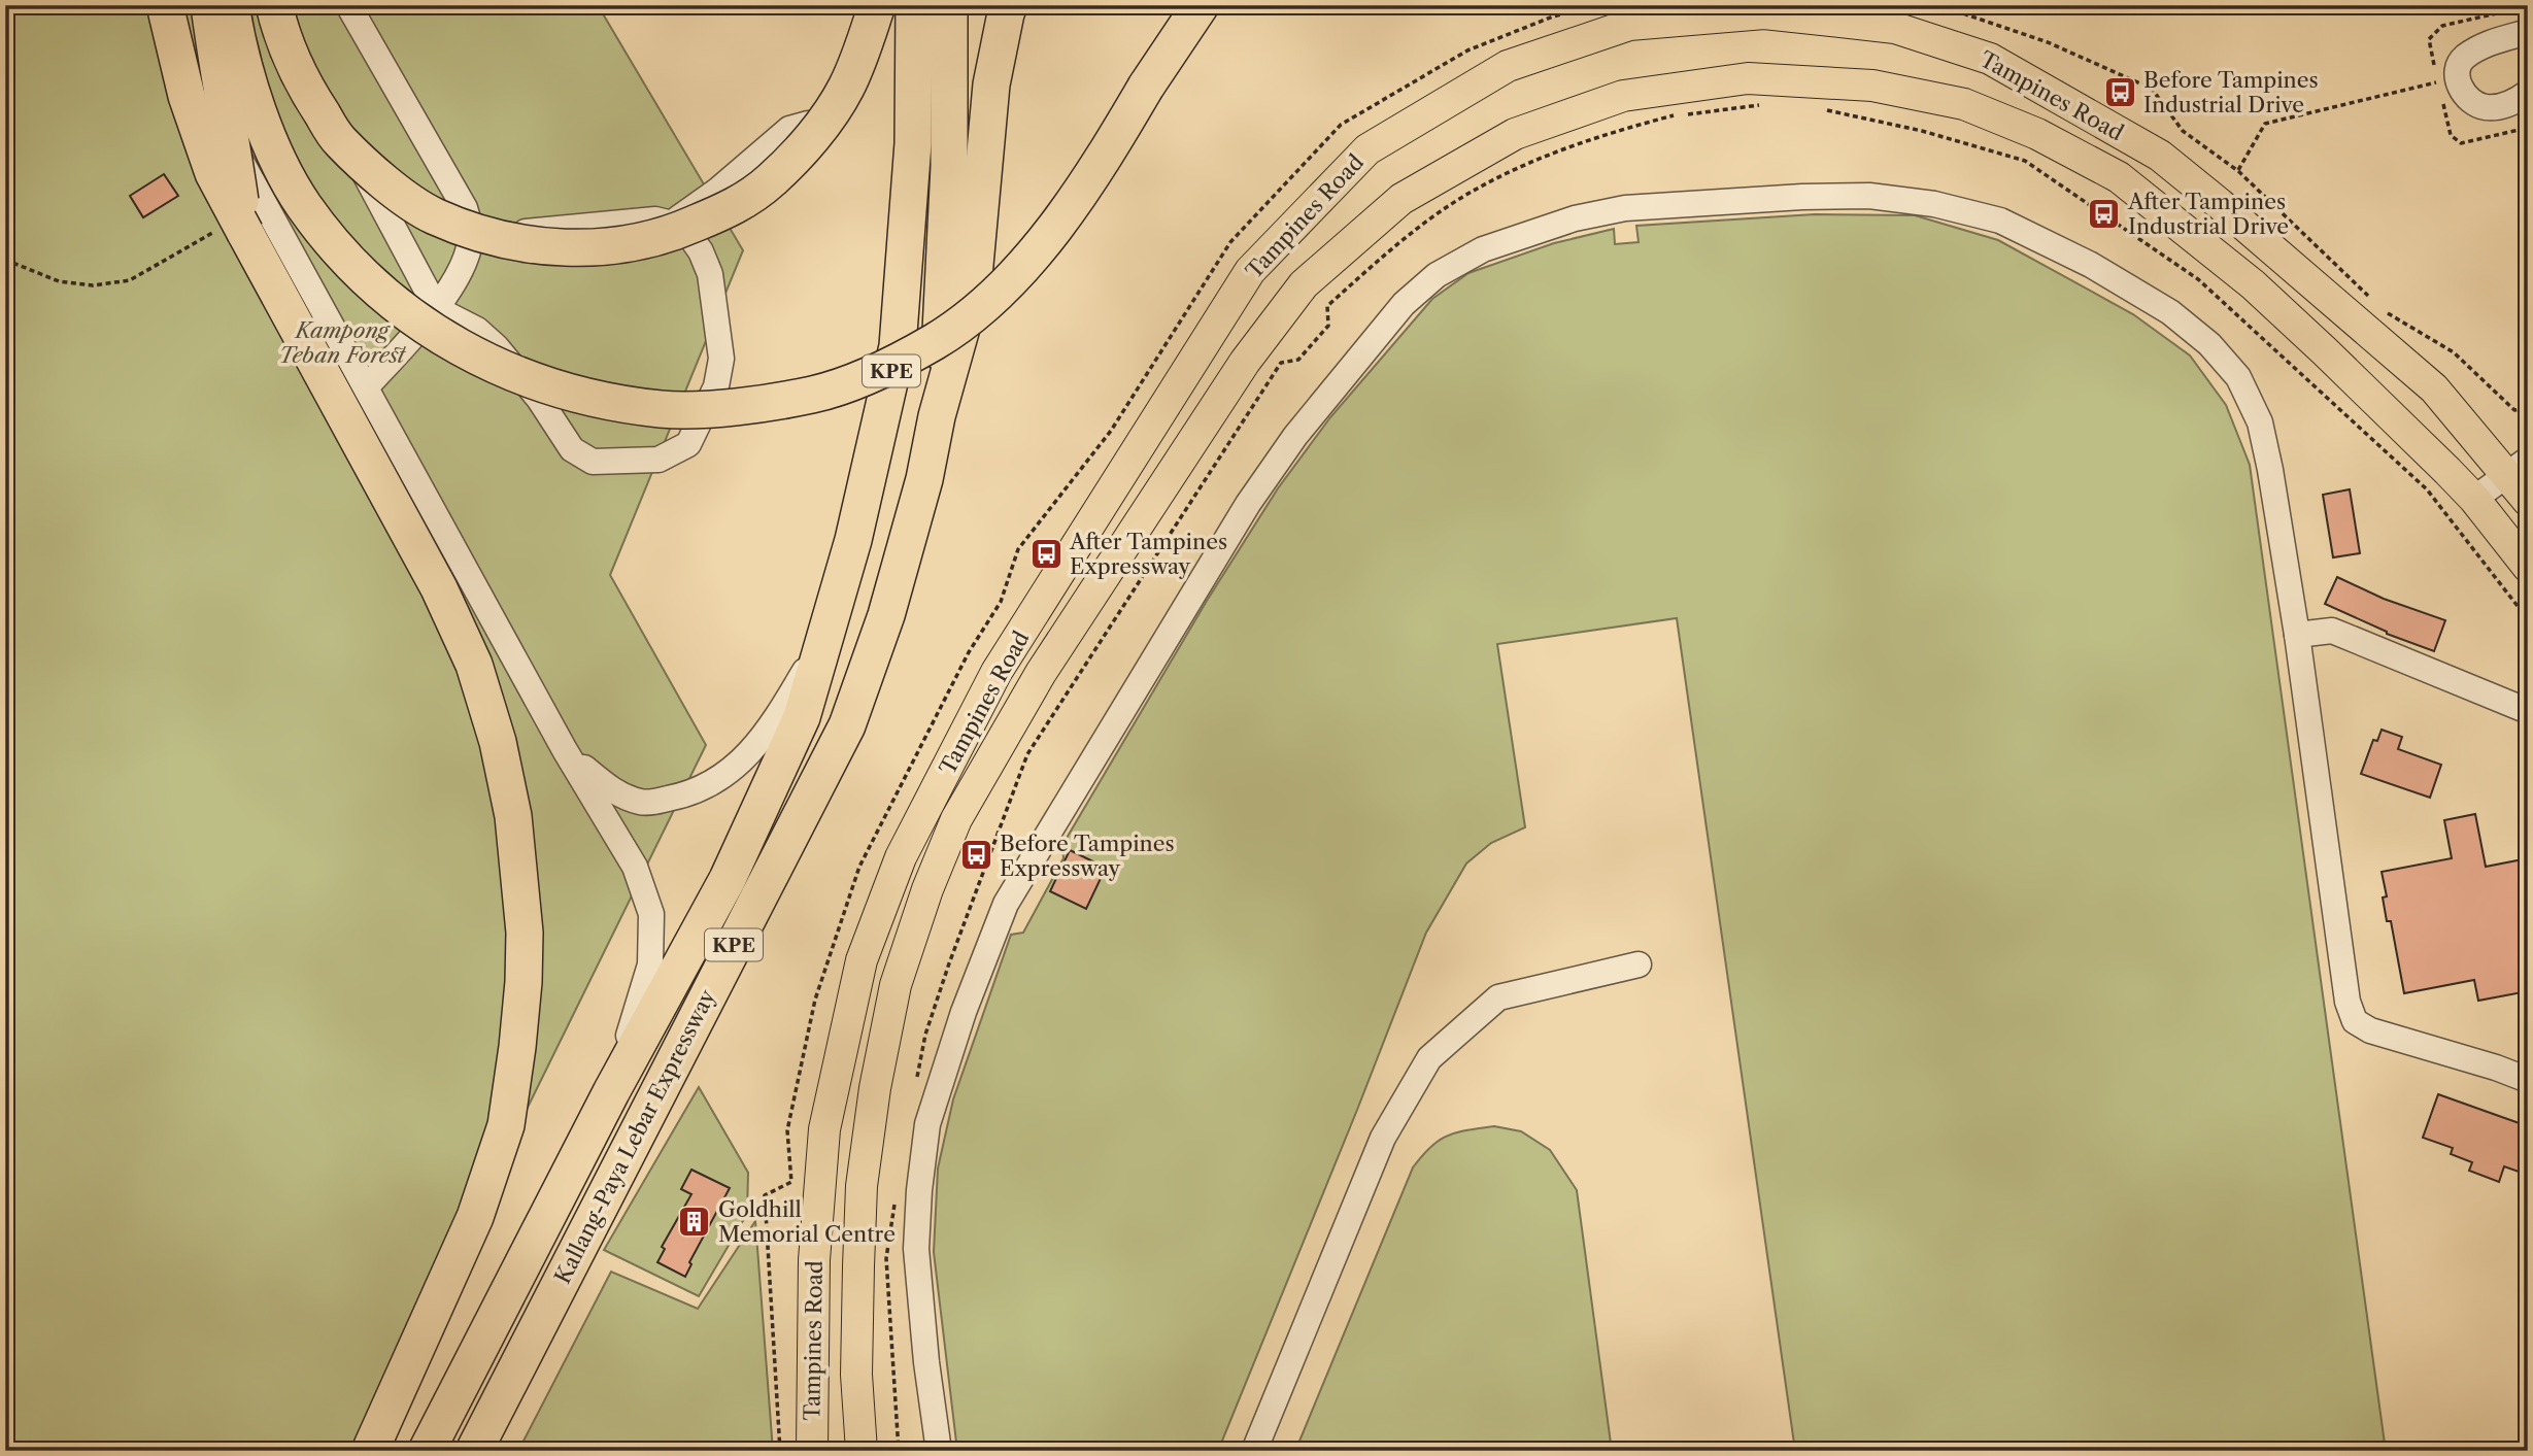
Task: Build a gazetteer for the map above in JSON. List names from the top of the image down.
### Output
{
  "streets": {
    "highway": ["KPE", "Kallang-Paya Lebar Expressway"],
    "main road": ["Tampines Road"]
  },
  "parks": ["Kampong Teban Forest"],
  "places": {
    "bus stop": [
      "Before Tampines Industrial Drive",
      "After Tampines Industrial Drive",
      "After Tampines Expressway",
      "Before Tampines Expressway"
    ],
    "building": ["Goldhill Memorial Centre"]
  }
}
